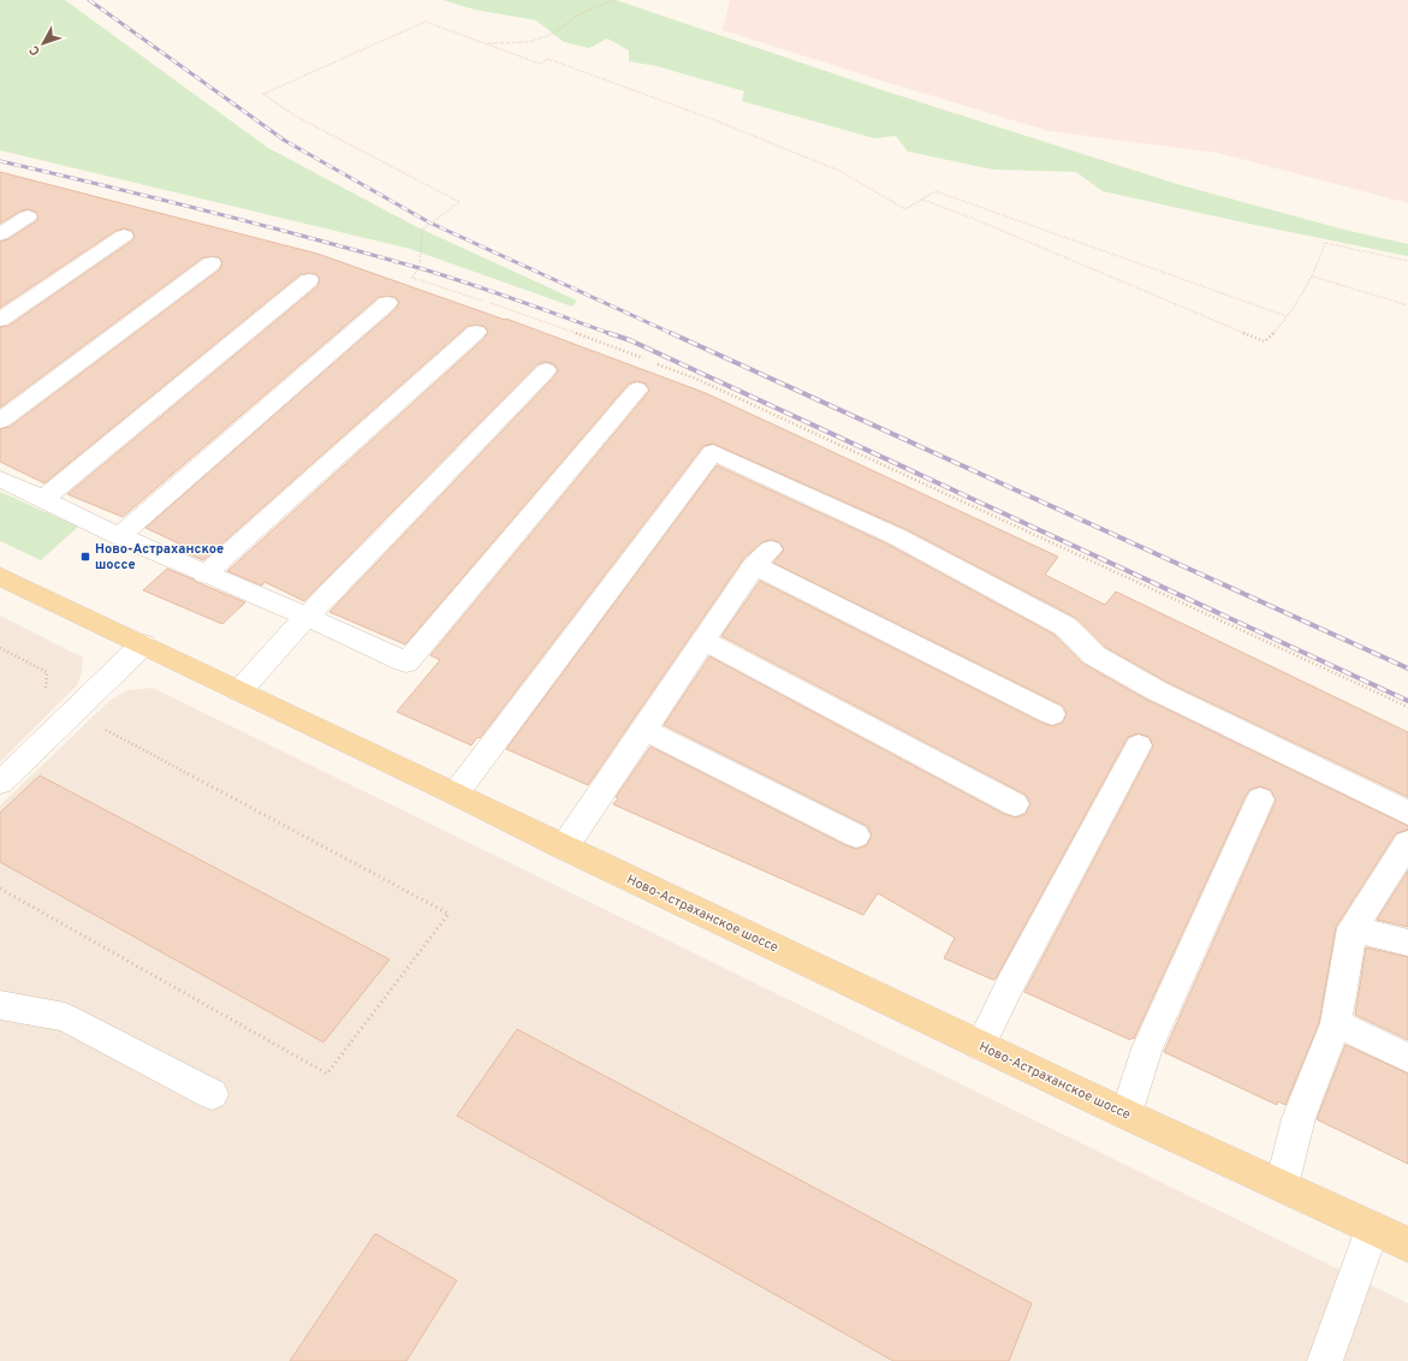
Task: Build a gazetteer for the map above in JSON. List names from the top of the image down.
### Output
{
  "streets": {
    "main road": ["Ново-Астраханское шоссе"]
  },
  "places": {
    "transit": ["Ново-Астраханское шоссе"]
  },
  "north": "bottom left"
}
